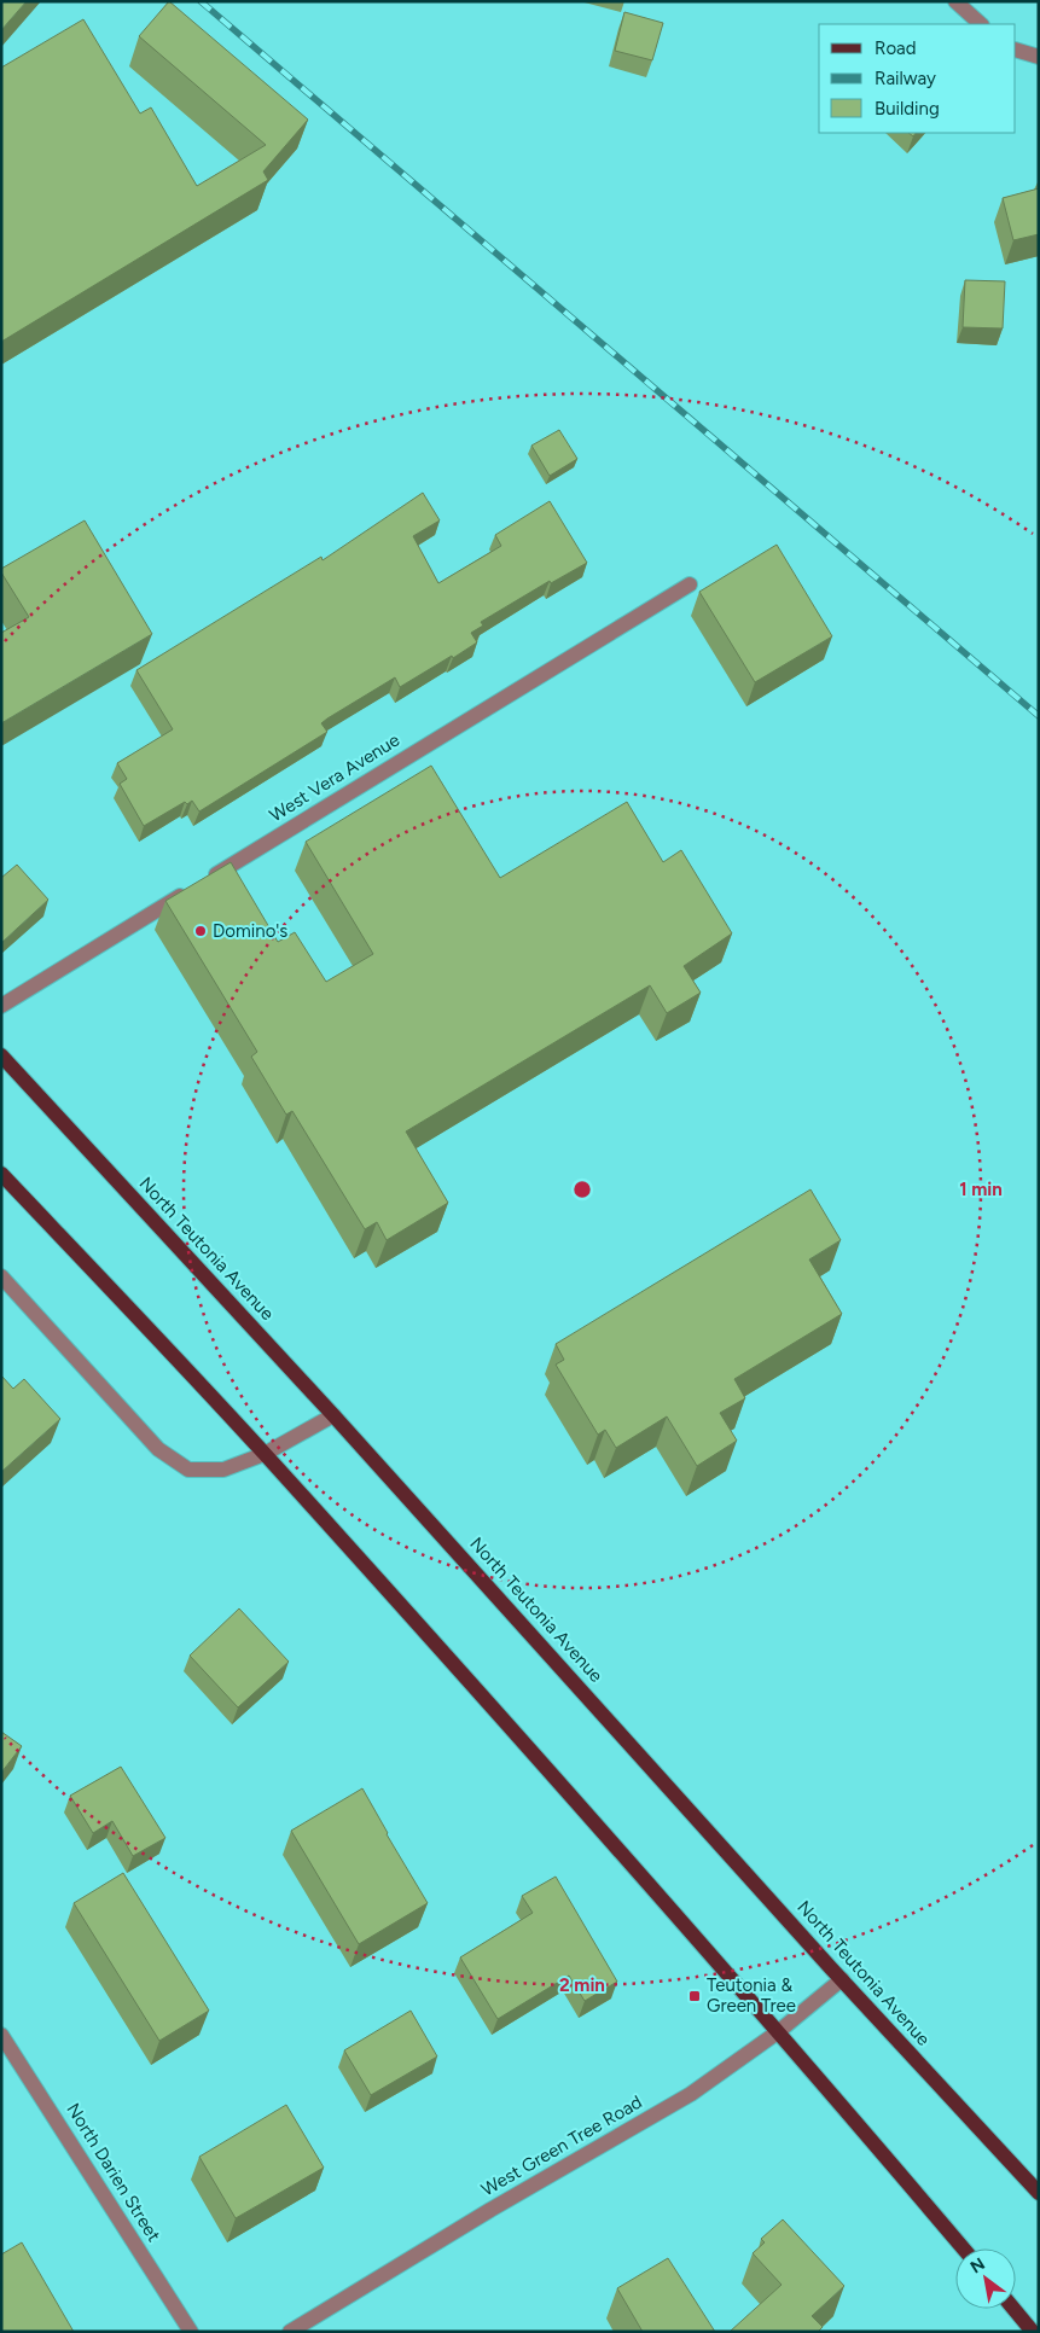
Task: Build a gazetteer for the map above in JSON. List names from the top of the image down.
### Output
{
  "streets": {
    "main road": ["North Teutonia Avenue"],
    "street": ["West Vera Avenue", "West Green Tree Road", "North Darien Street"]
  },
  "crossings": [
    ["North Teutonia Avenue", "West Green Tree Road"]
  ],
  "places": {
    "other": ["Domino's"],
    "transit": ["Teutonia & Green Tree"]
  },
  "legend": ["Road", "Railway", "Building"],
  "north": "top left",
  "rings": ["1 min", "2 min"]
}
